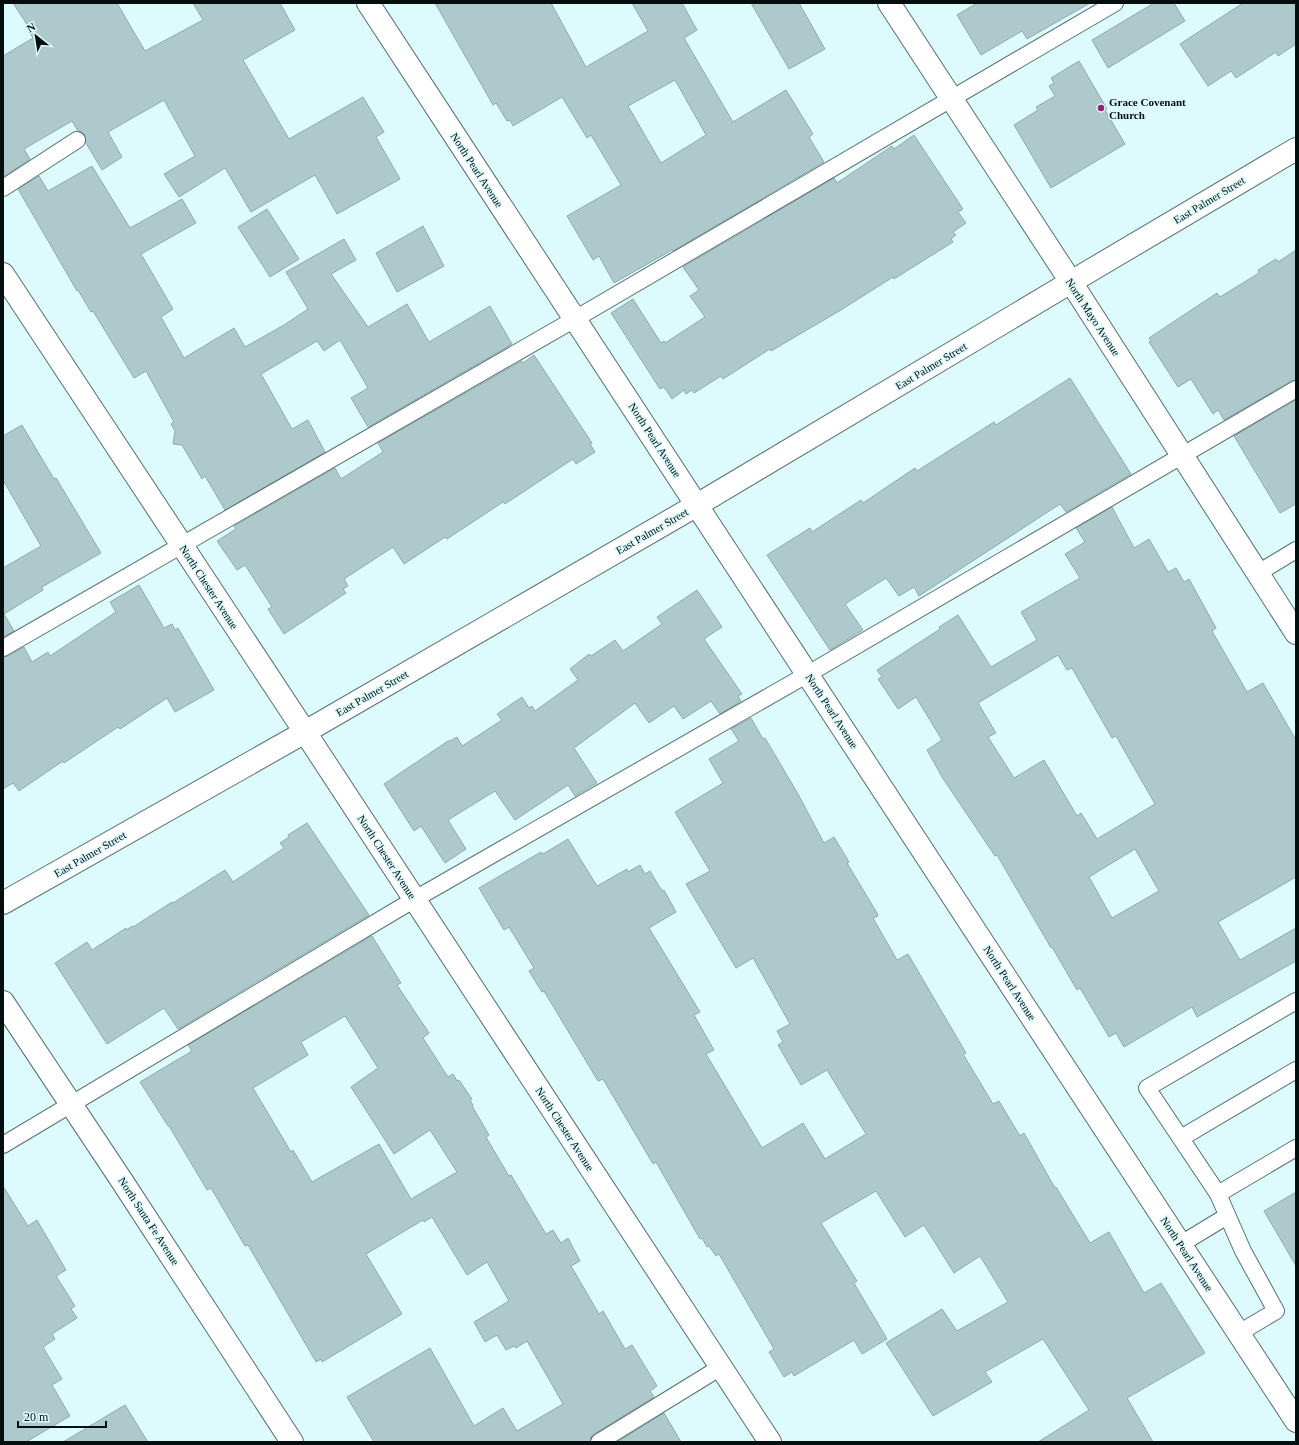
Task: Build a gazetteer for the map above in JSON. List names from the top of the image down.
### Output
{
  "streets": {
    "street": [
      "North Pearl Avenue",
      "East Palmer Street",
      "North Mayo Avenue",
      "North Chester Avenue",
      "North Santa Fe Avenue"
    ]
  },
  "crossings": [
    ["North Pearl Avenue", "East Palmer Street"],
    ["East Palmer Street", "North Mayo Avenue"],
    ["East Palmer Street", "North Chester Avenue"]
  ],
  "places": ["Grace Covenant Church"],
  "scale_bar": "20 m",
  "north": "top left"
}
